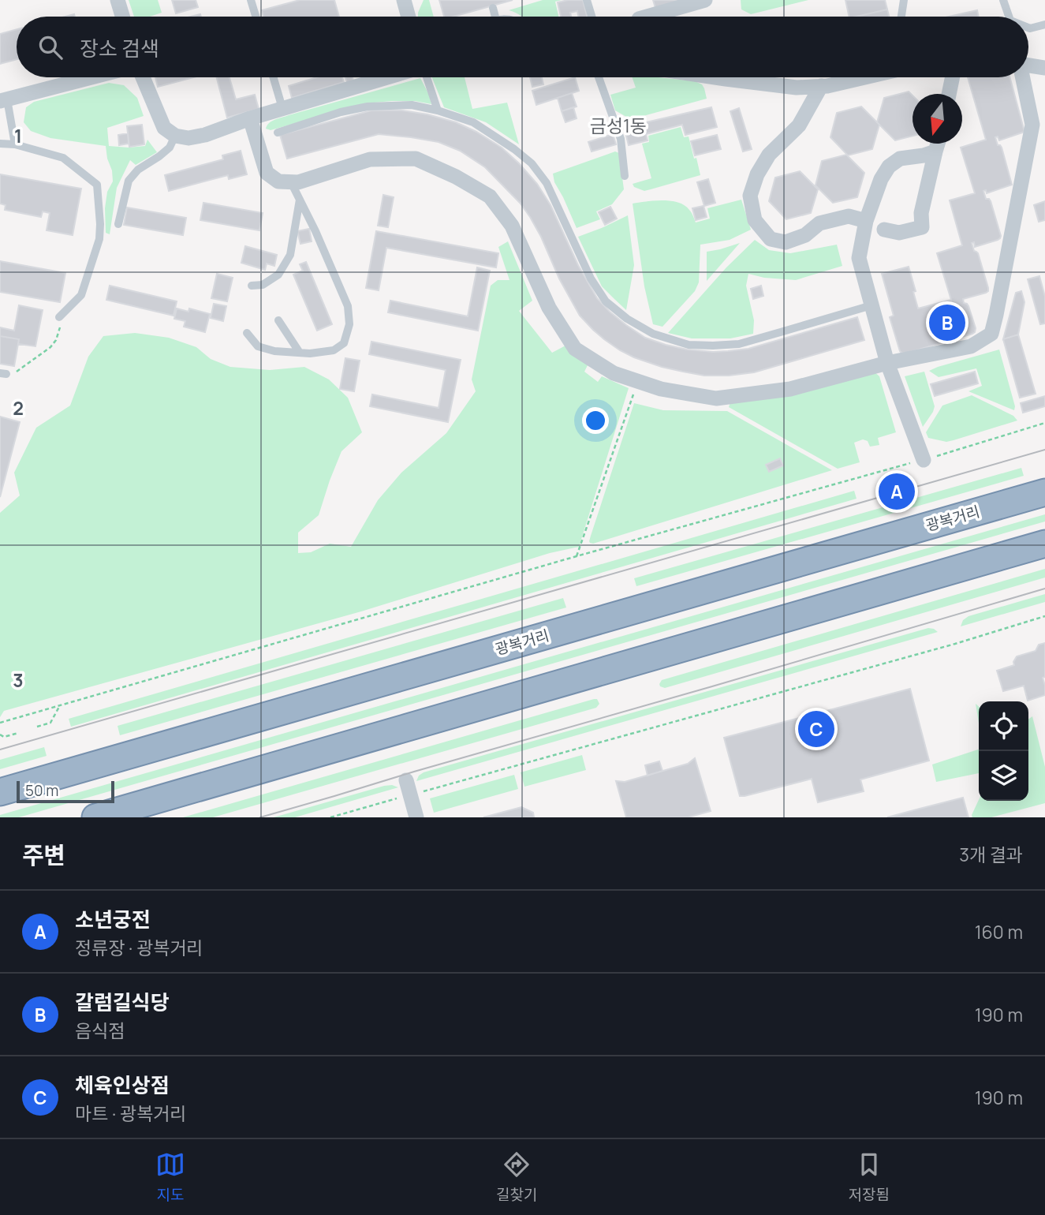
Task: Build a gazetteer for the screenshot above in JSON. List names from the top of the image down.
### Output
{
  "streets": {
    "highway": ["광복거리"]
  },
  "districts": ["금성1동"],
  "scale_bar": "50 m",
  "north": "bottom",
  "page": {
    "search": "장소 검색",
    "pins": ["B", "A", "C"],
    "scale": "50 m",
    "heading": ["주변", "3개 결과"],
    "list": [
      {
        "mark": "A",
        "name": "소년궁전",
        "note": "정류장 · 광복거리",
        "value": "160 m"
      },
      {
        "mark": "B",
        "name": "갈럼길식당",
        "note": "음식점",
        "value": "190 m"
      },
      {
        "mark": "C",
        "name": "체육인상점",
        "note": "마트 · 광복거리",
        "value": "190 m"
      }
    ],
    "nav": ["지도", "길찾기", "저장됨"]
  },
  "grid": {
    "rows": ["1", "2", "3"]
  }
}
